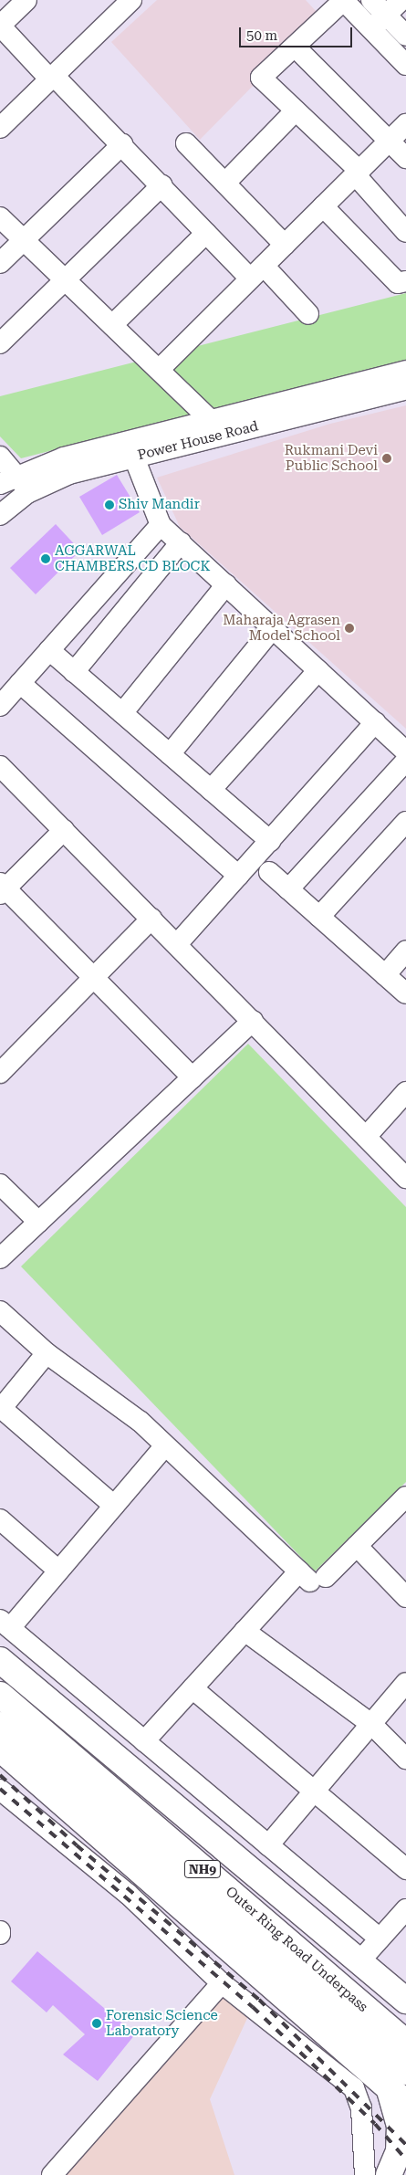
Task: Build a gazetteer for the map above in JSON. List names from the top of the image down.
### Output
{
  "streets": {
    "main road": ["NH9", "Outer Ring Road Underpass"],
    "street": ["Power House Road"]
  },
  "places": [
    "Rukmani Devi Public School",
    "Shiv Mandir",
    "AGGARWAL CHAMBERS CD BLOCK",
    "Maharaja Agrasen Model School",
    "Forensic Science Laboratory"
  ],
  "scale_bar": "50 m"
}
